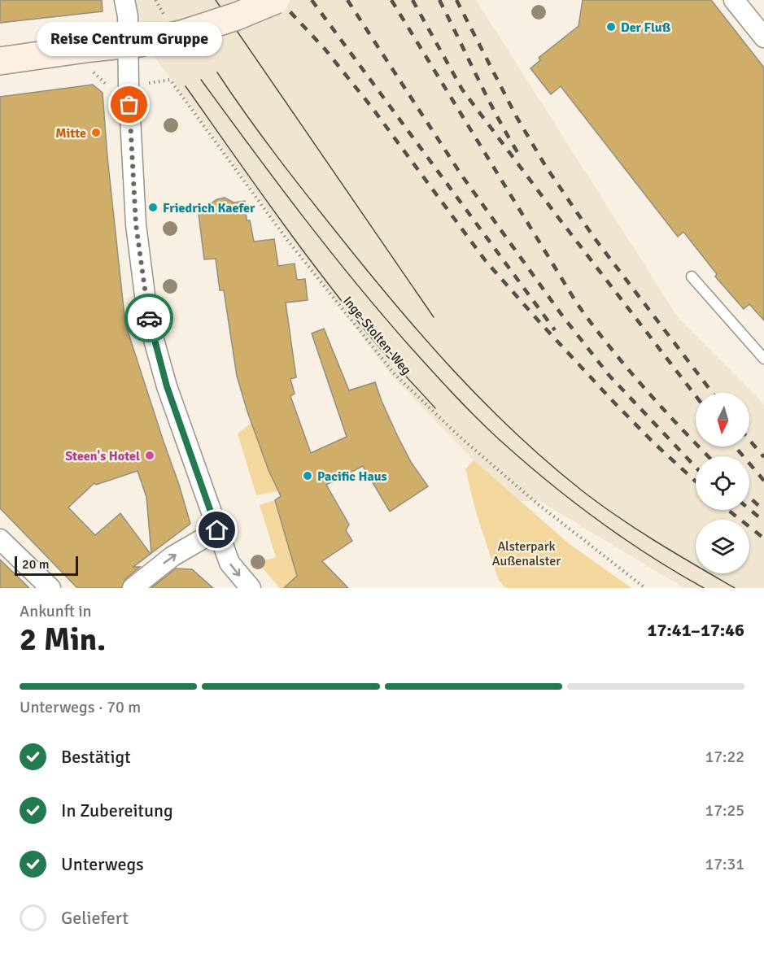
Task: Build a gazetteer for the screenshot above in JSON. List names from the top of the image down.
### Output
{
  "streets": {
    "path": ["Inge-Stolten-Weg"]
  },
  "parks": ["Alsterpark Außenalster"],
  "places": [
    "Der Fluß",
    "Reise Centrum Gruppe",
    "Mitte",
    "Friedrich Kaefer",
    "Steen's Hotel",
    "Pacific Haus"
  ],
  "scale_bar": "20 m",
  "north": "bottom",
  "page": {
    "bubble": "Reise Centrum Gruppe",
    "scale": "20 m",
    "heading": ["2 Min.", "Ankunft in", "17:41–17:46"],
    "bar": "Unterwegs · 70 m",
    "list": [
      ["Bestätigt", "17:22"],
      ["In Zubereitung", "17:25"],
      ["Unterwegs", "17:31"],
      "Geliefert"
    ]
  }
}
